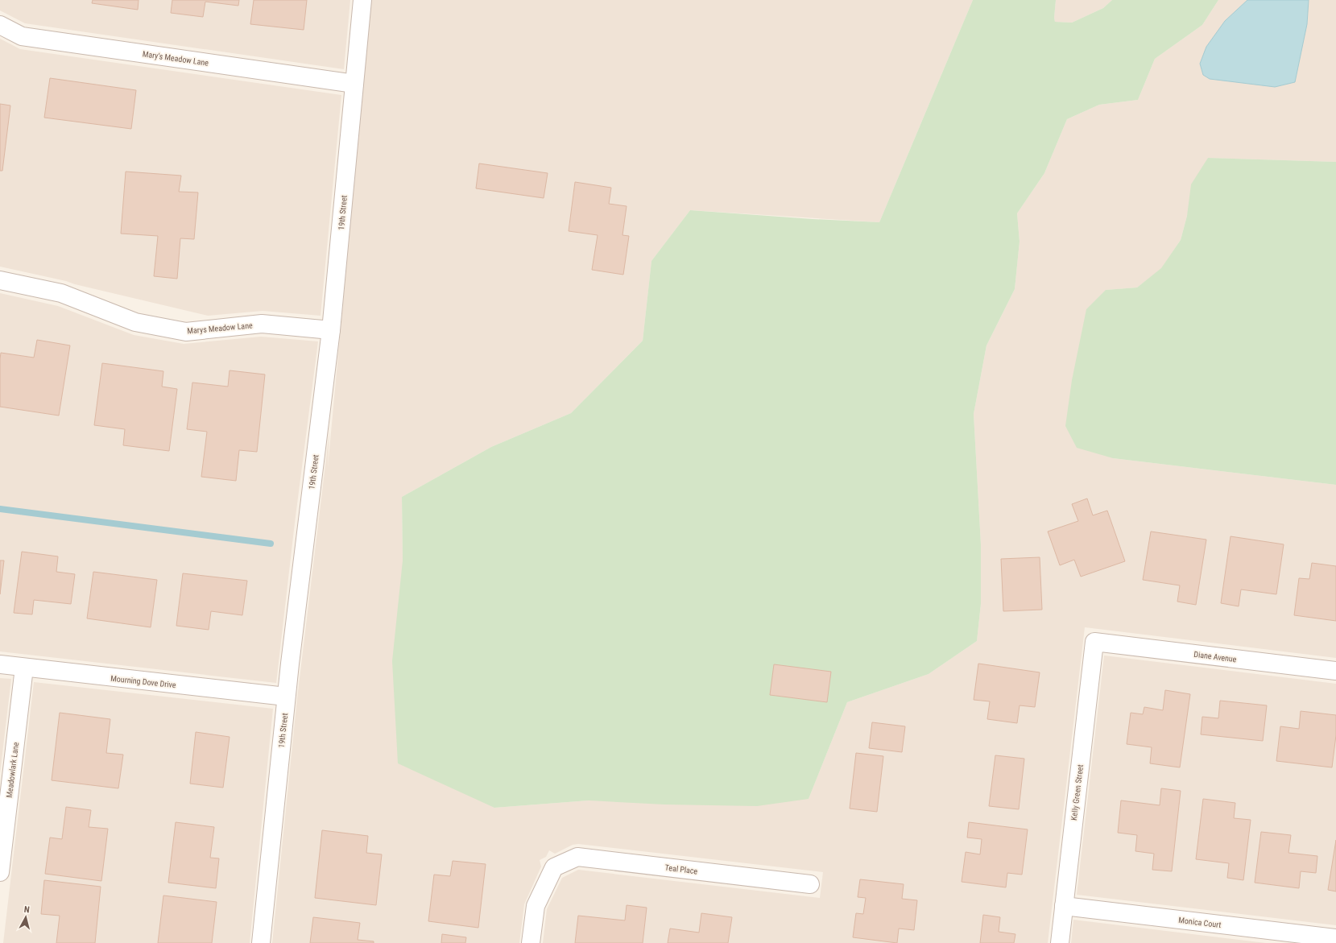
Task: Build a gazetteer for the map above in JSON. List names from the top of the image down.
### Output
{
  "streets": {
    "street": [
      "Mary's Meadow Lane",
      "19th Street",
      "Marys Meadow Lane",
      "Diane Avenue",
      "Mourning Dove Drive",
      "Meadowlark Lane",
      "Kelly Green Street",
      "Teal Place",
      "Monica Court"
    ]
  },
  "crossings": [
    ["Mary's Meadow Lane", "19th Street"],
    ["19th Street", "Marys Meadow Lane"],
    ["19th Street", "Mourning Dove Drive"],
    ["Diane Avenue", "Kelly Green Street"],
    ["Mourning Dove Drive", "Meadowlark Lane"],
    ["Kelly Green Street", "Monica Court"]
  ],
  "north": "top"
}
